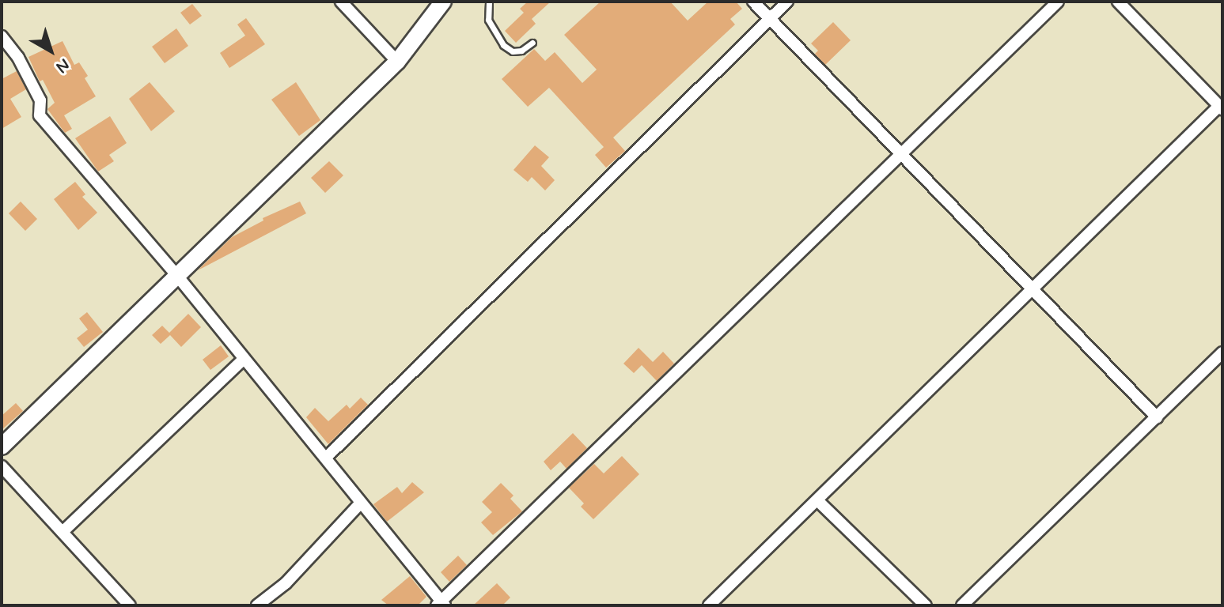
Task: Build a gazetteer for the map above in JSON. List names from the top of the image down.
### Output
{
  "north": "bottom right"
}
